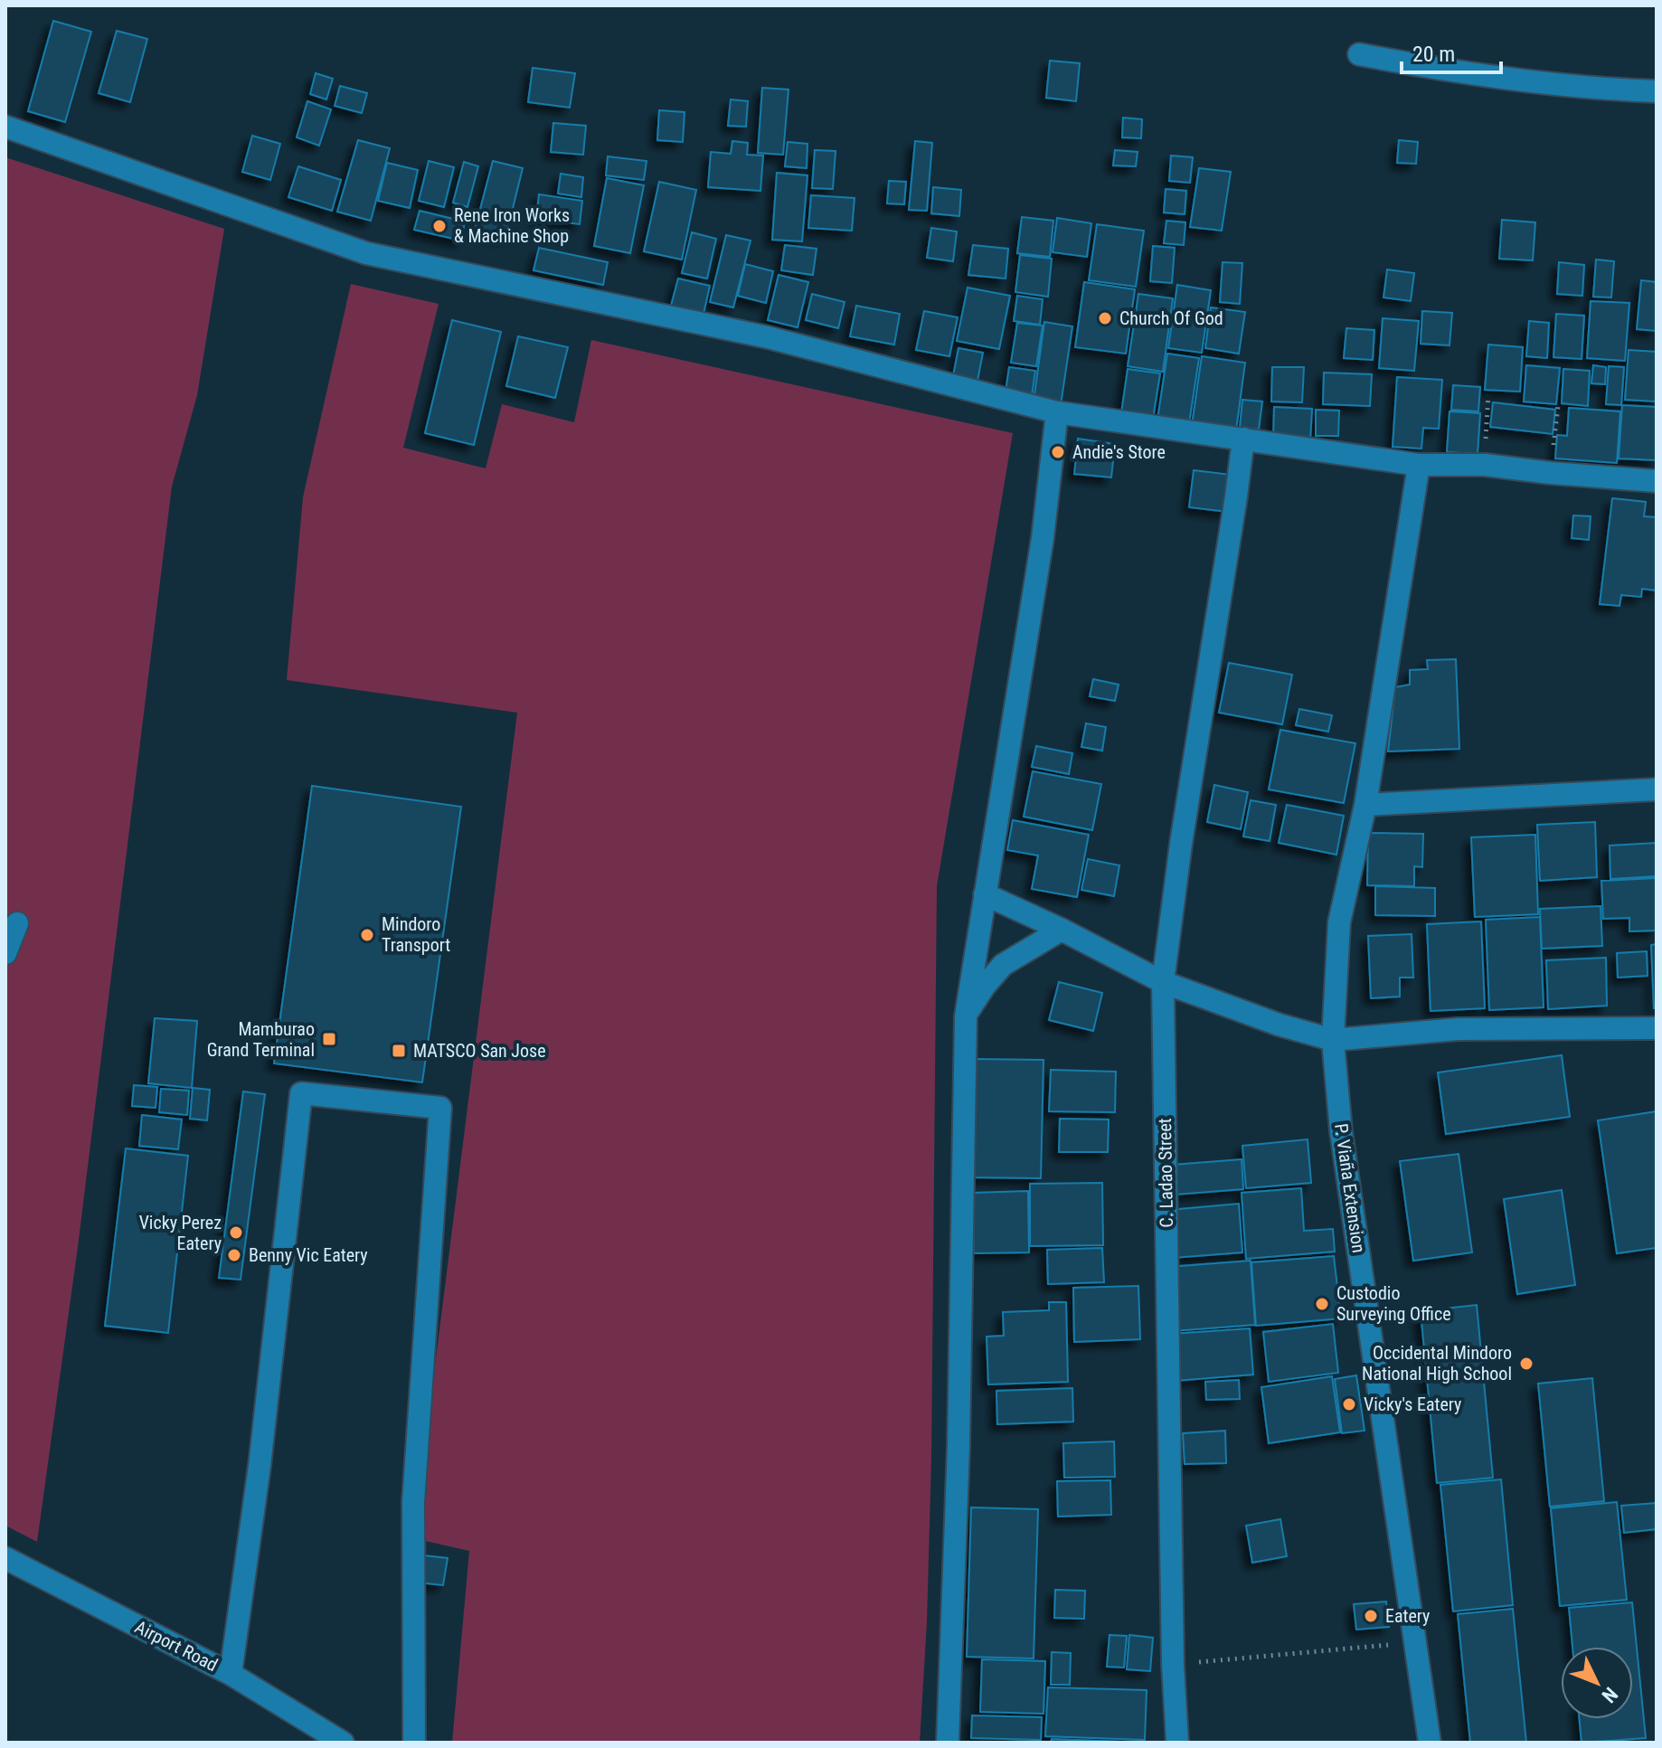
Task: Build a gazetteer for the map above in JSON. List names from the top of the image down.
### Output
{
  "streets": {
    "street": ["C. Ladao Street", "P. Viaña Extension", "Airport Road"]
  },
  "places": {
    "other": [
      "Rene Iron Works & Machine Shop",
      "Church Of God",
      "Andie's Store",
      "Mindoro Transport",
      "Vicky Perez Eatery",
      "Benny Vic Eatery",
      "Custodio Surveying Office",
      "Occidental Mindoro National High School",
      "Vicky's Eatery",
      "Eatery"
    ],
    "transit": ["Mamburao Grand Terminal", "MATSCO San Jose"]
  },
  "scale_bar": "20 m",
  "north": "bottom right"
}
